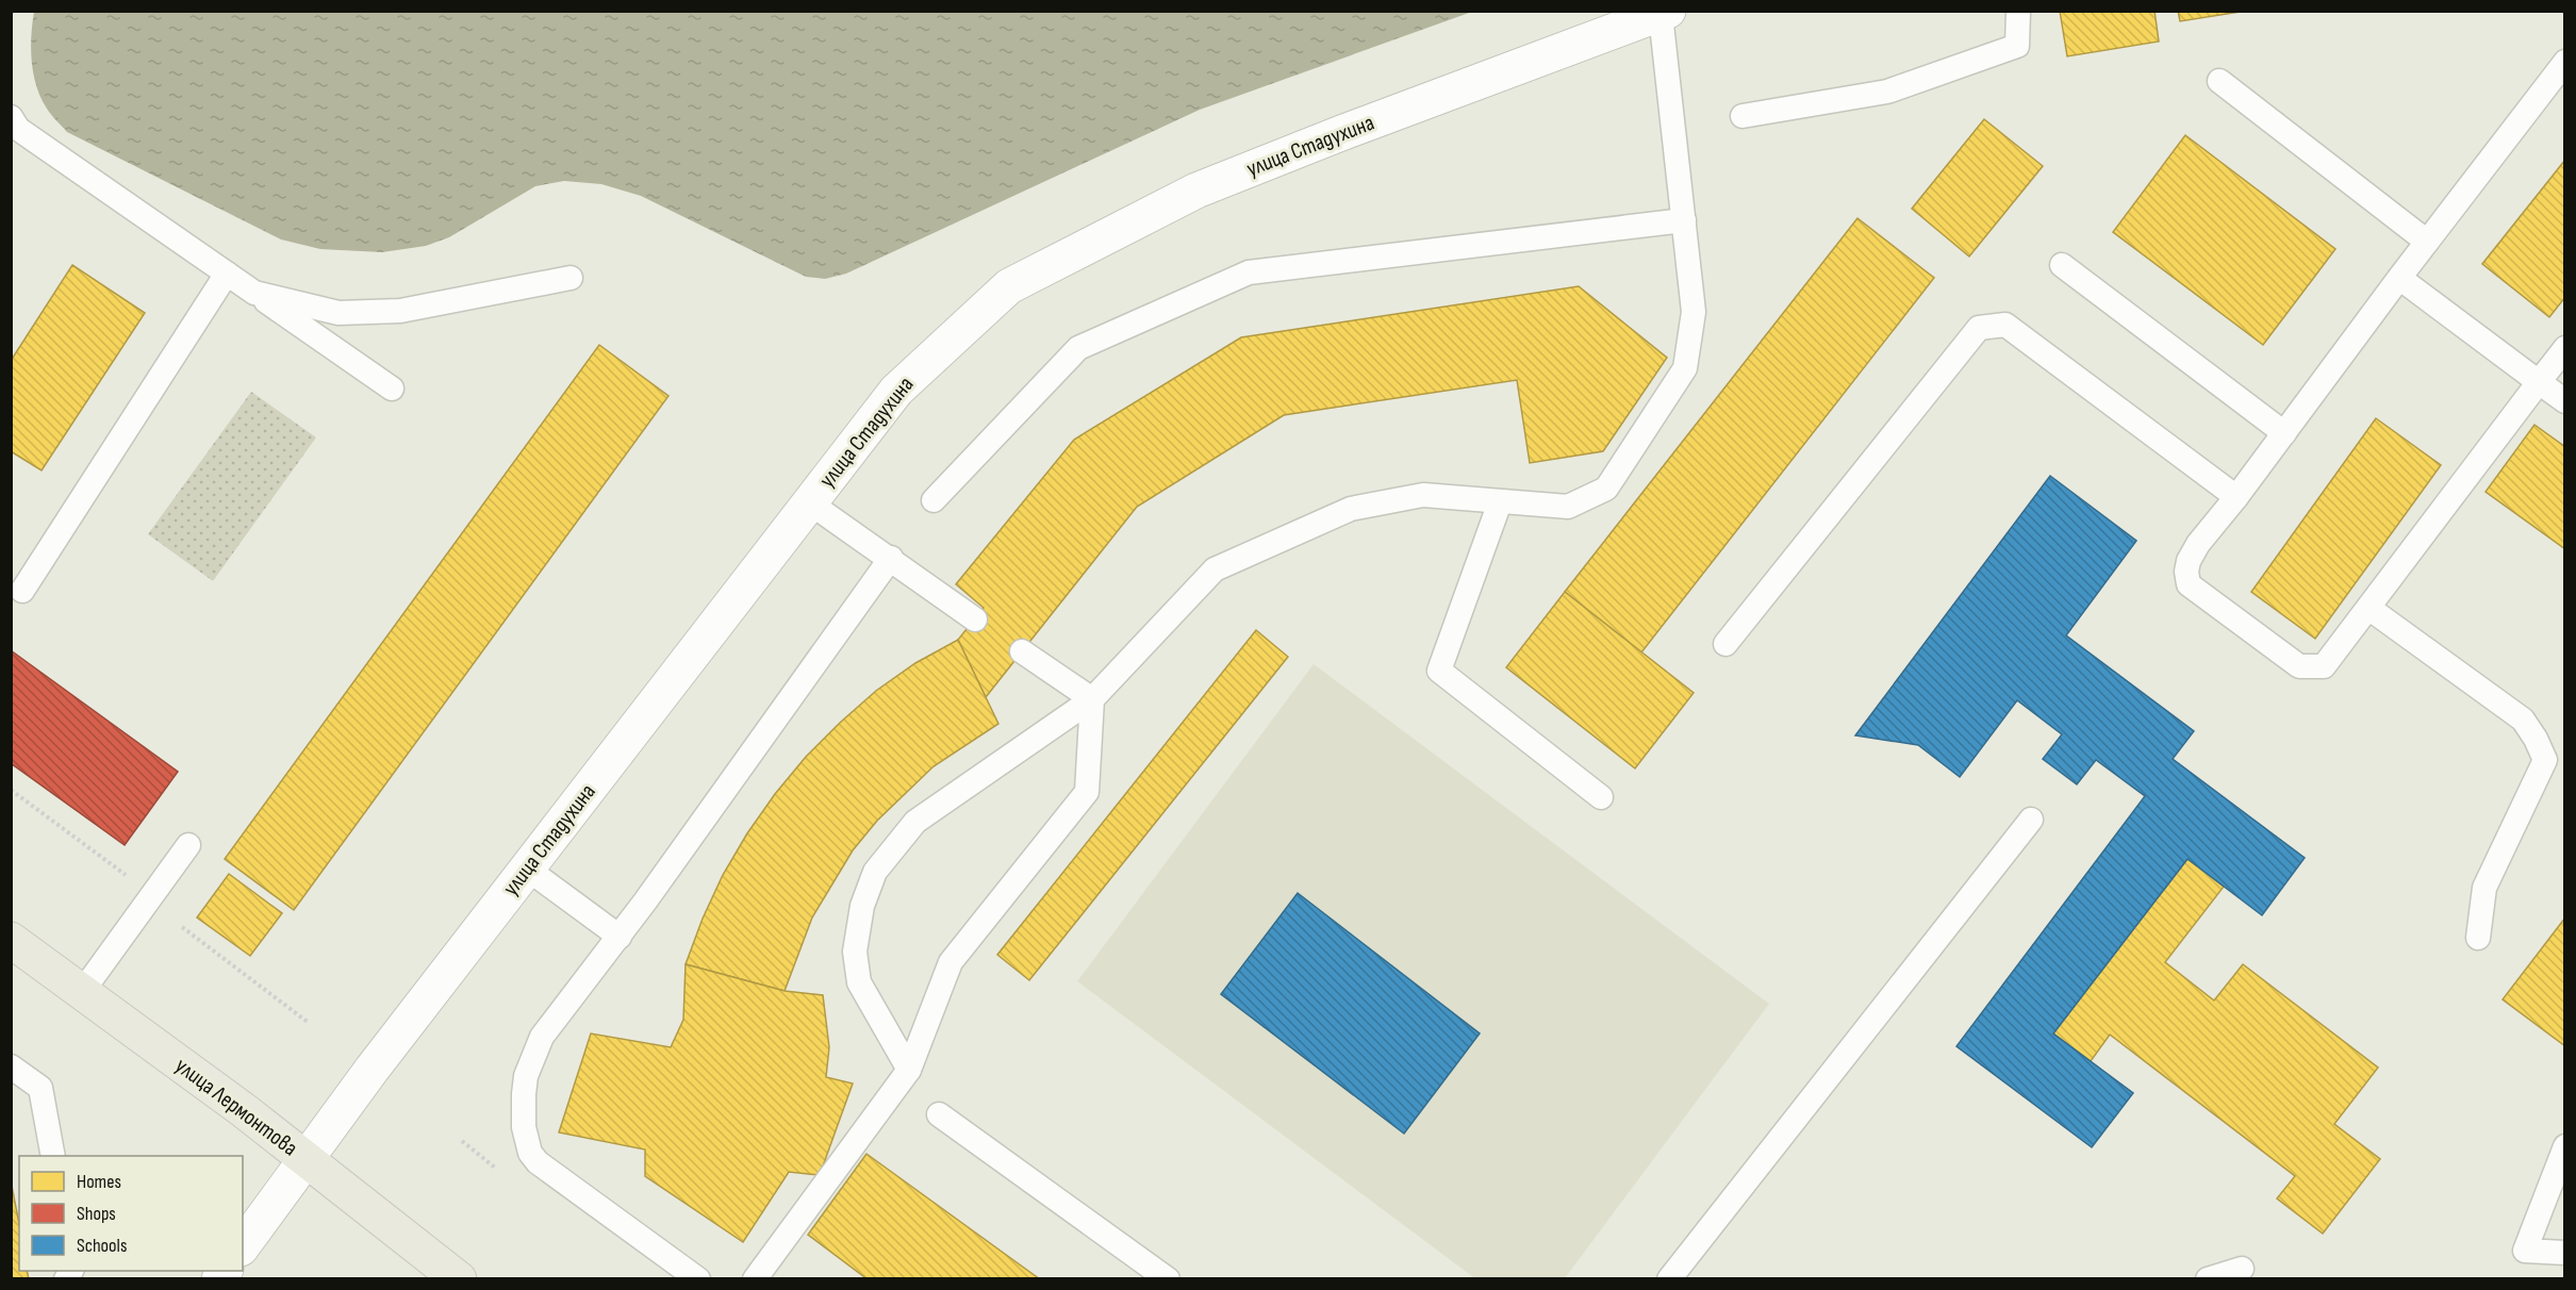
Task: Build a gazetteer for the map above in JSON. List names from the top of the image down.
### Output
{
  "streets": {
    "main road": ["улица Лермонтова"],
    "street": ["улица Стадухина"]
  },
  "crossings": [
    ["улица Стадухина", "улица Лермонтова"]
  ],
  "legend": ["Homes", "Shops", "Schools"]
}
